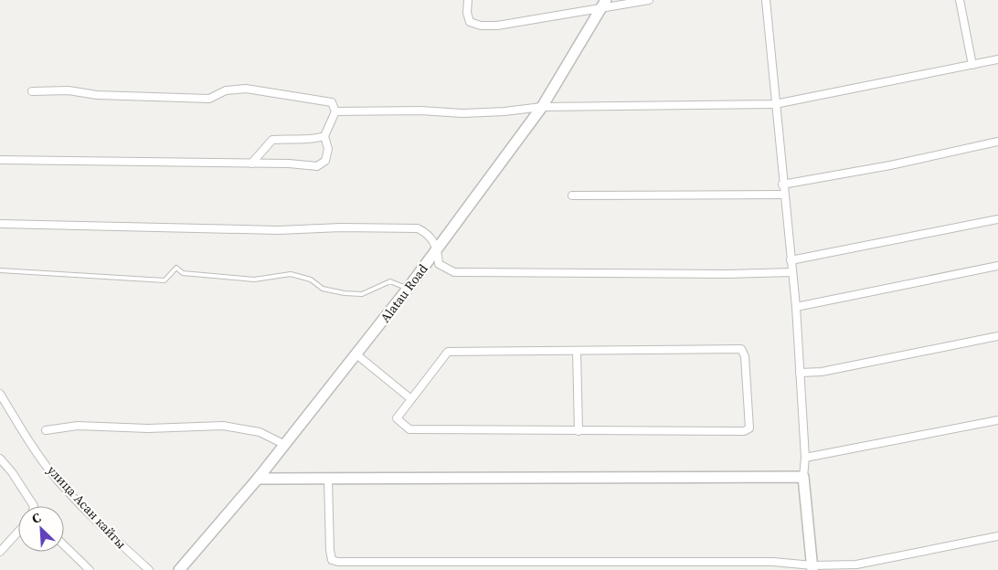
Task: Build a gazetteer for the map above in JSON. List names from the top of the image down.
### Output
{
  "streets": {
    "main road": ["Alatau Road"],
    "street": ["улица Асан кайгы"]
  },
  "north": "top left"
}
